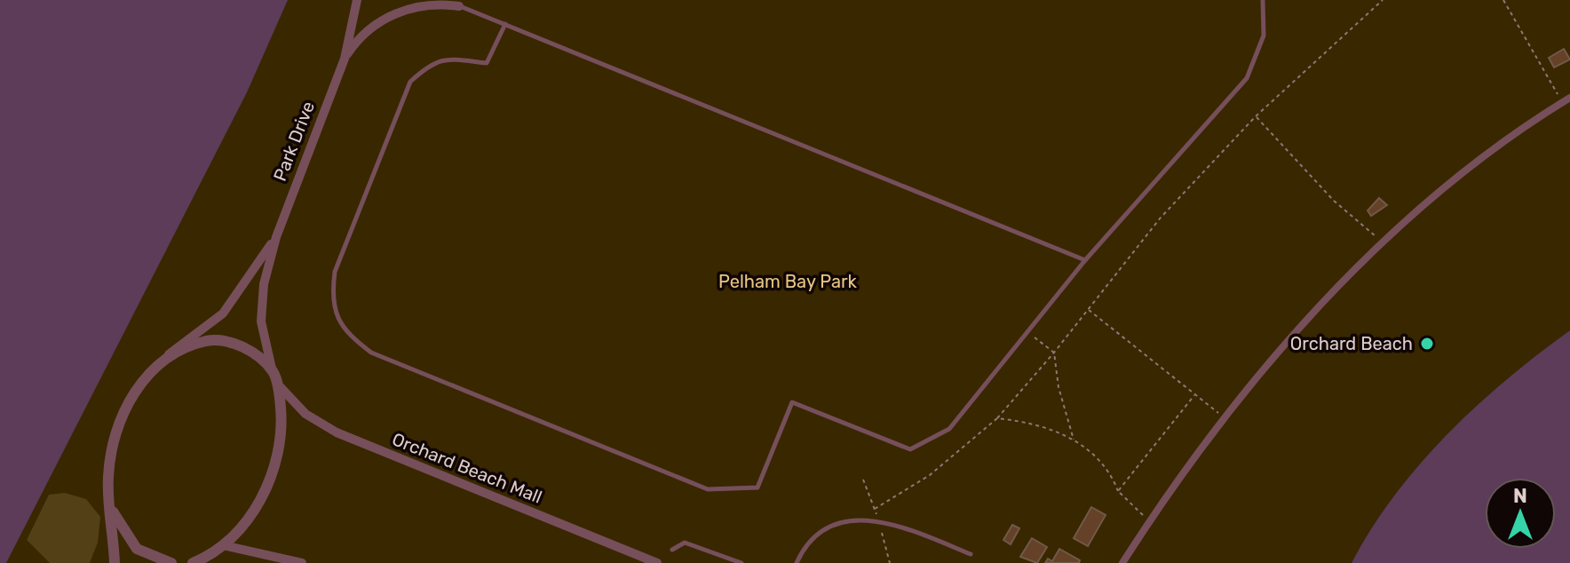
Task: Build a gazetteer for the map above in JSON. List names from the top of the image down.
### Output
{
  "streets": {
    "street": ["Park Drive", "Orchard Beach Mall"]
  },
  "crossings": [
    ["Park Drive", "Orchard Beach Mall"]
  ],
  "parks": ["Pelham Bay Park"],
  "places": ["Orchard Beach"],
  "north": "top"
}
